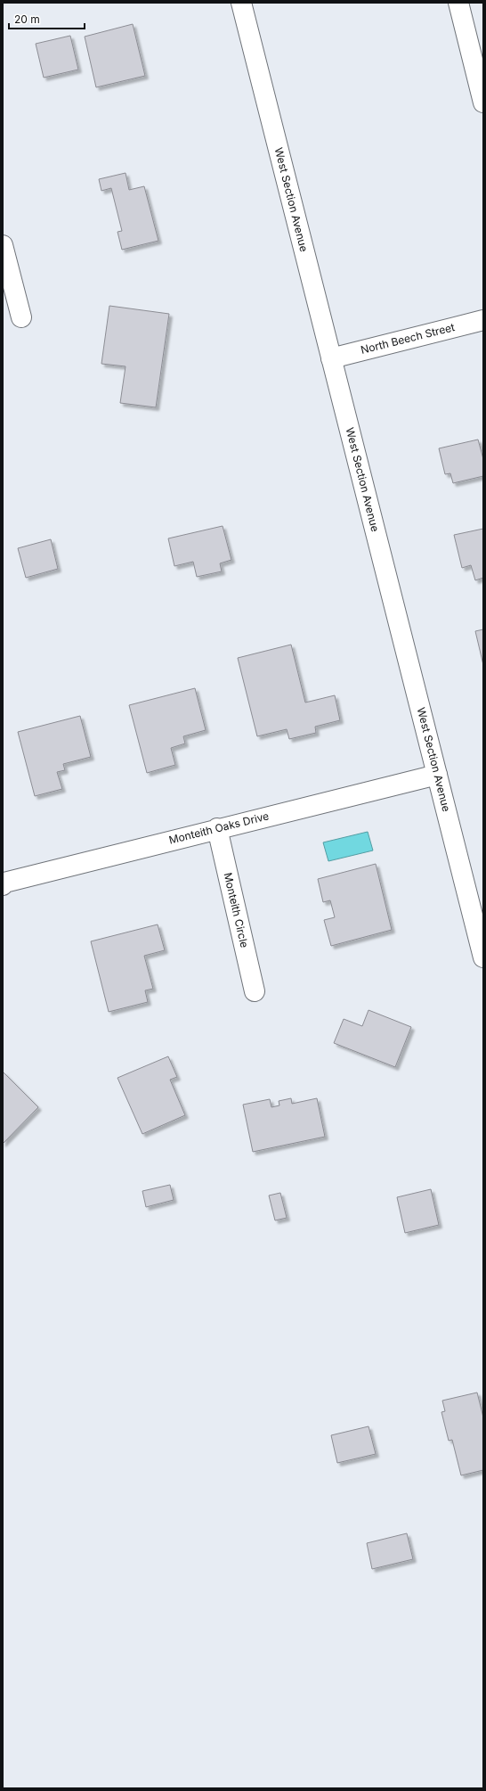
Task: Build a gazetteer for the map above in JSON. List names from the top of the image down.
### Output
{
  "streets": {
    "street": [
      "West Section Avenue",
      "North Beech Street",
      "Monteith Oaks Drive",
      "Monteith Circle"
    ]
  },
  "crossings": [
    ["West Section Avenue", "North Beech Street"],
    ["West Section Avenue", "Monteith Oaks Drive"],
    ["Monteith Oaks Drive", "Monteith Circle"]
  ],
  "scale_bar": "20 m"
}
